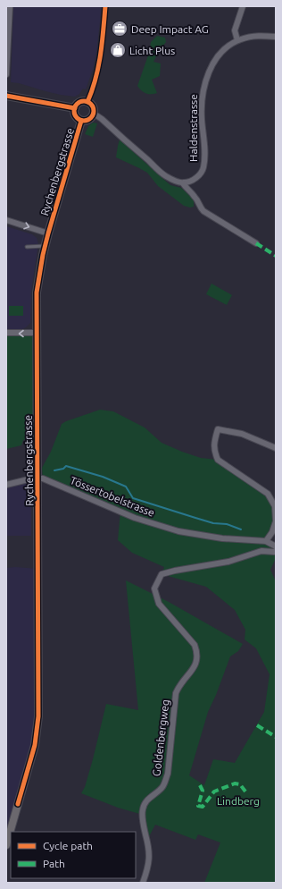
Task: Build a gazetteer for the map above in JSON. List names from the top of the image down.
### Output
{
  "streets": {
    "street": [
      "Haldenstrasse",
      "Rychenbergstrasse",
      "Tössertobelstrasse",
      "Goldenbergweg"
    ]
  },
  "crossings": [
    ["Rychenbergstrasse", "Tössertobelstrasse"]
  ],
  "parks": ["Lindberg"],
  "places": {
    "office": ["Deep Impact AG"],
    "shop": ["Licht Plus"]
  },
  "legend": ["Cycle path", "Path"]
}
